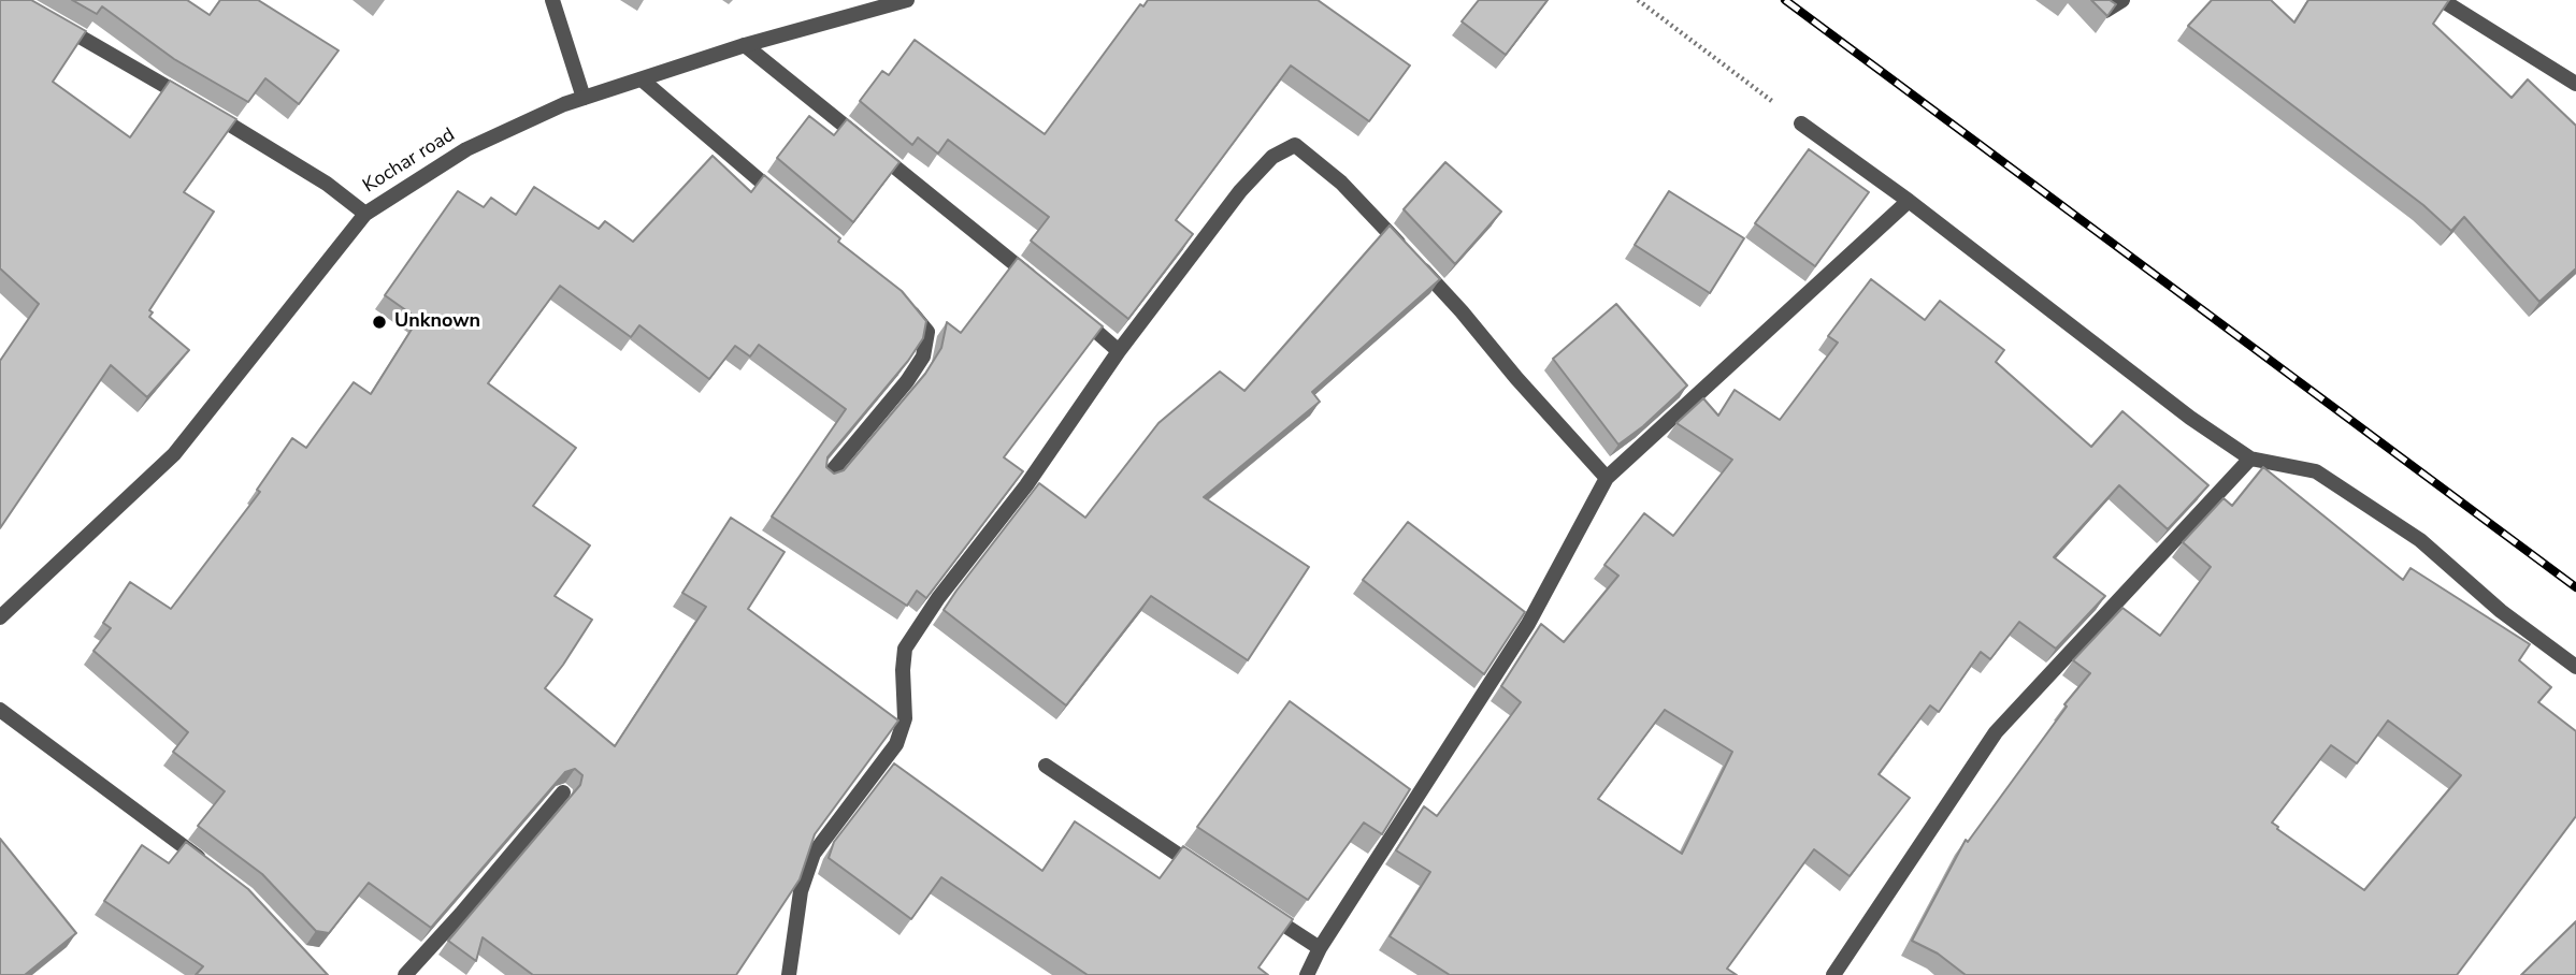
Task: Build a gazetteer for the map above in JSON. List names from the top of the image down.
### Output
{
  "streets": {
    "street": ["Kochar road"]
  },
  "places": ["Unknown"]
}
